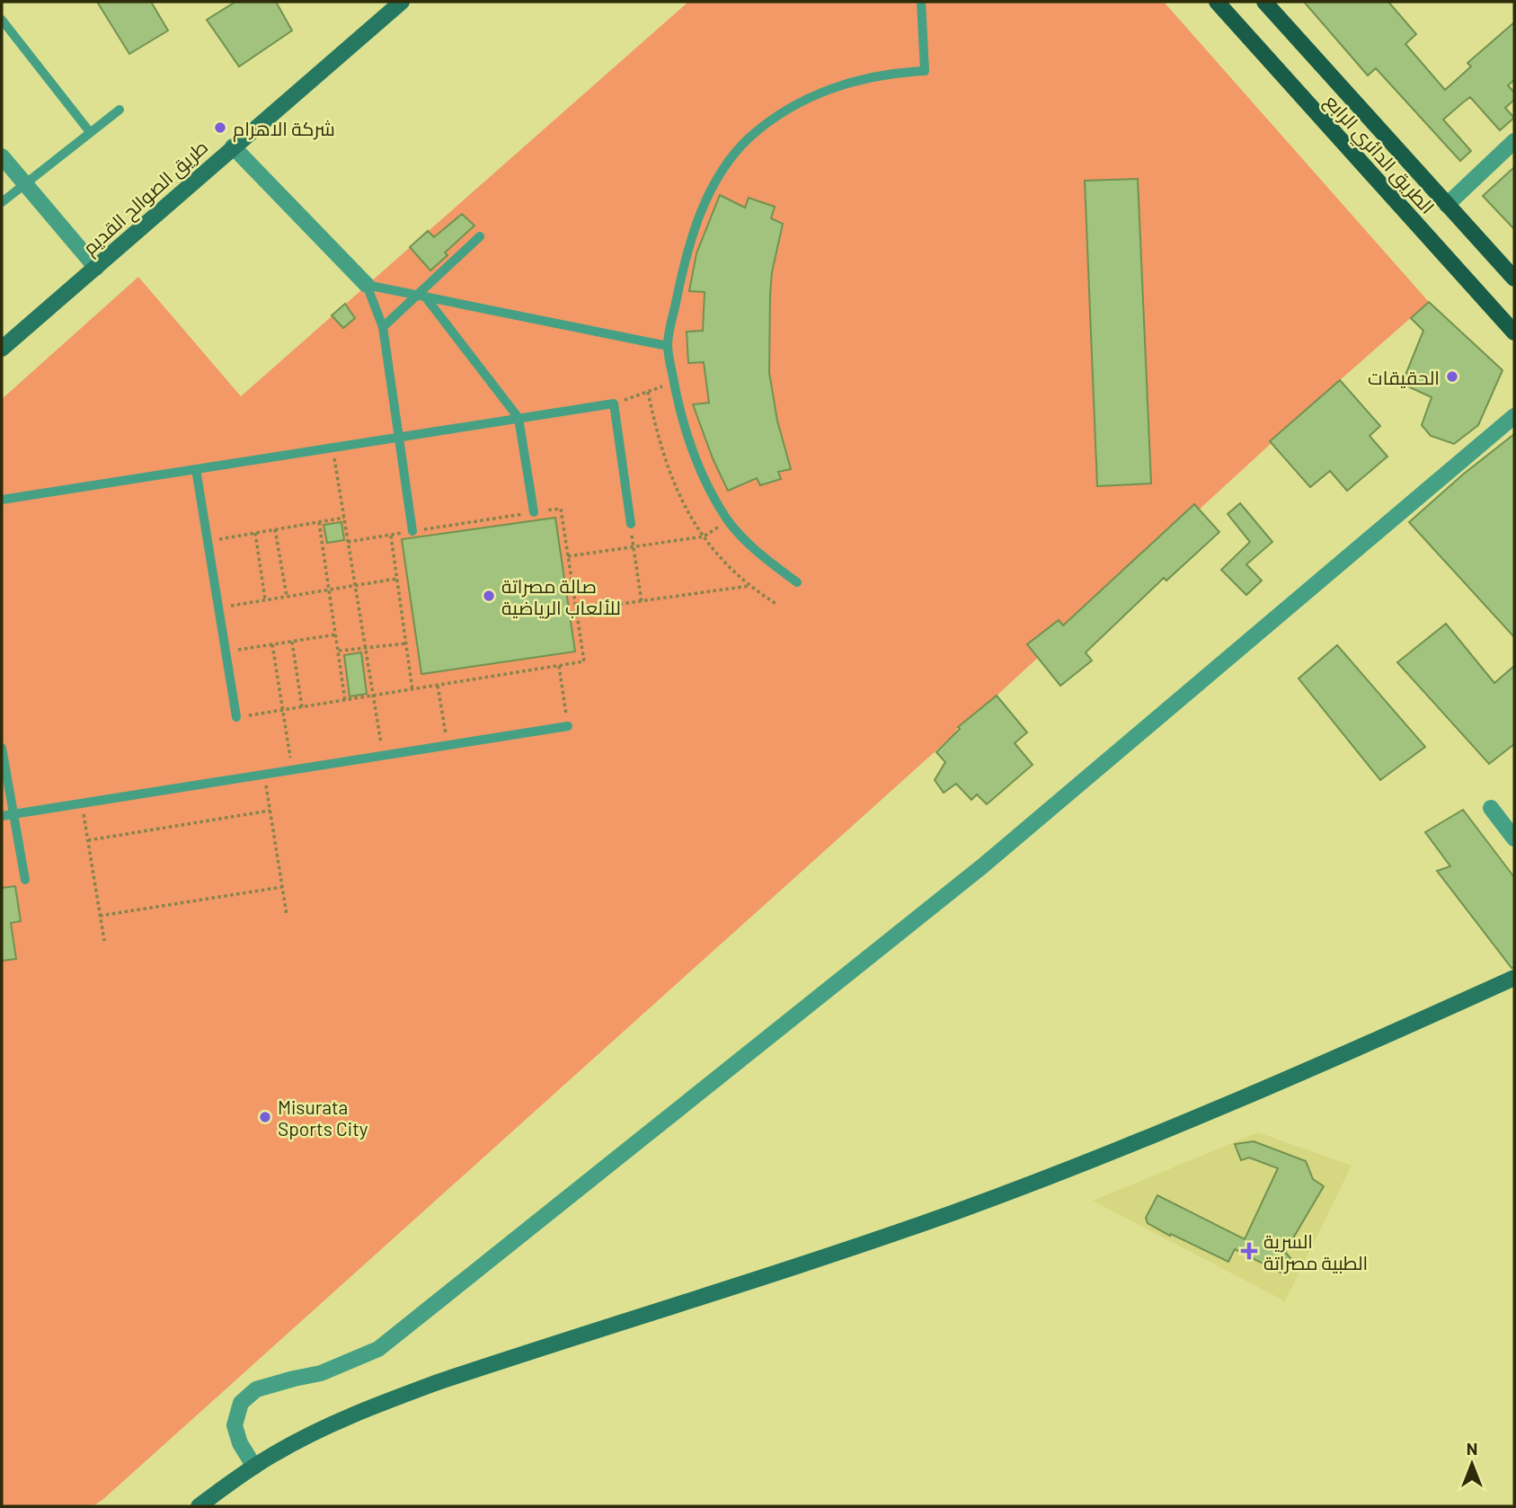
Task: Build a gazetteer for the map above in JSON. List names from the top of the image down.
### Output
{
  "streets": {
    "main road": ["الطريق الدائري الرابع"],
    "street": ["طريق الصوالح القديم"]
  },
  "places": {
    "other": [
      "شركة الاهرام",
      "الحقيقات",
      "صالة مصراتة للألعاب الرياضية",
      "Misurata Sports City"
    ],
    "health": ["السرية الطبية مصراتة"]
  },
  "north": "top"
}
